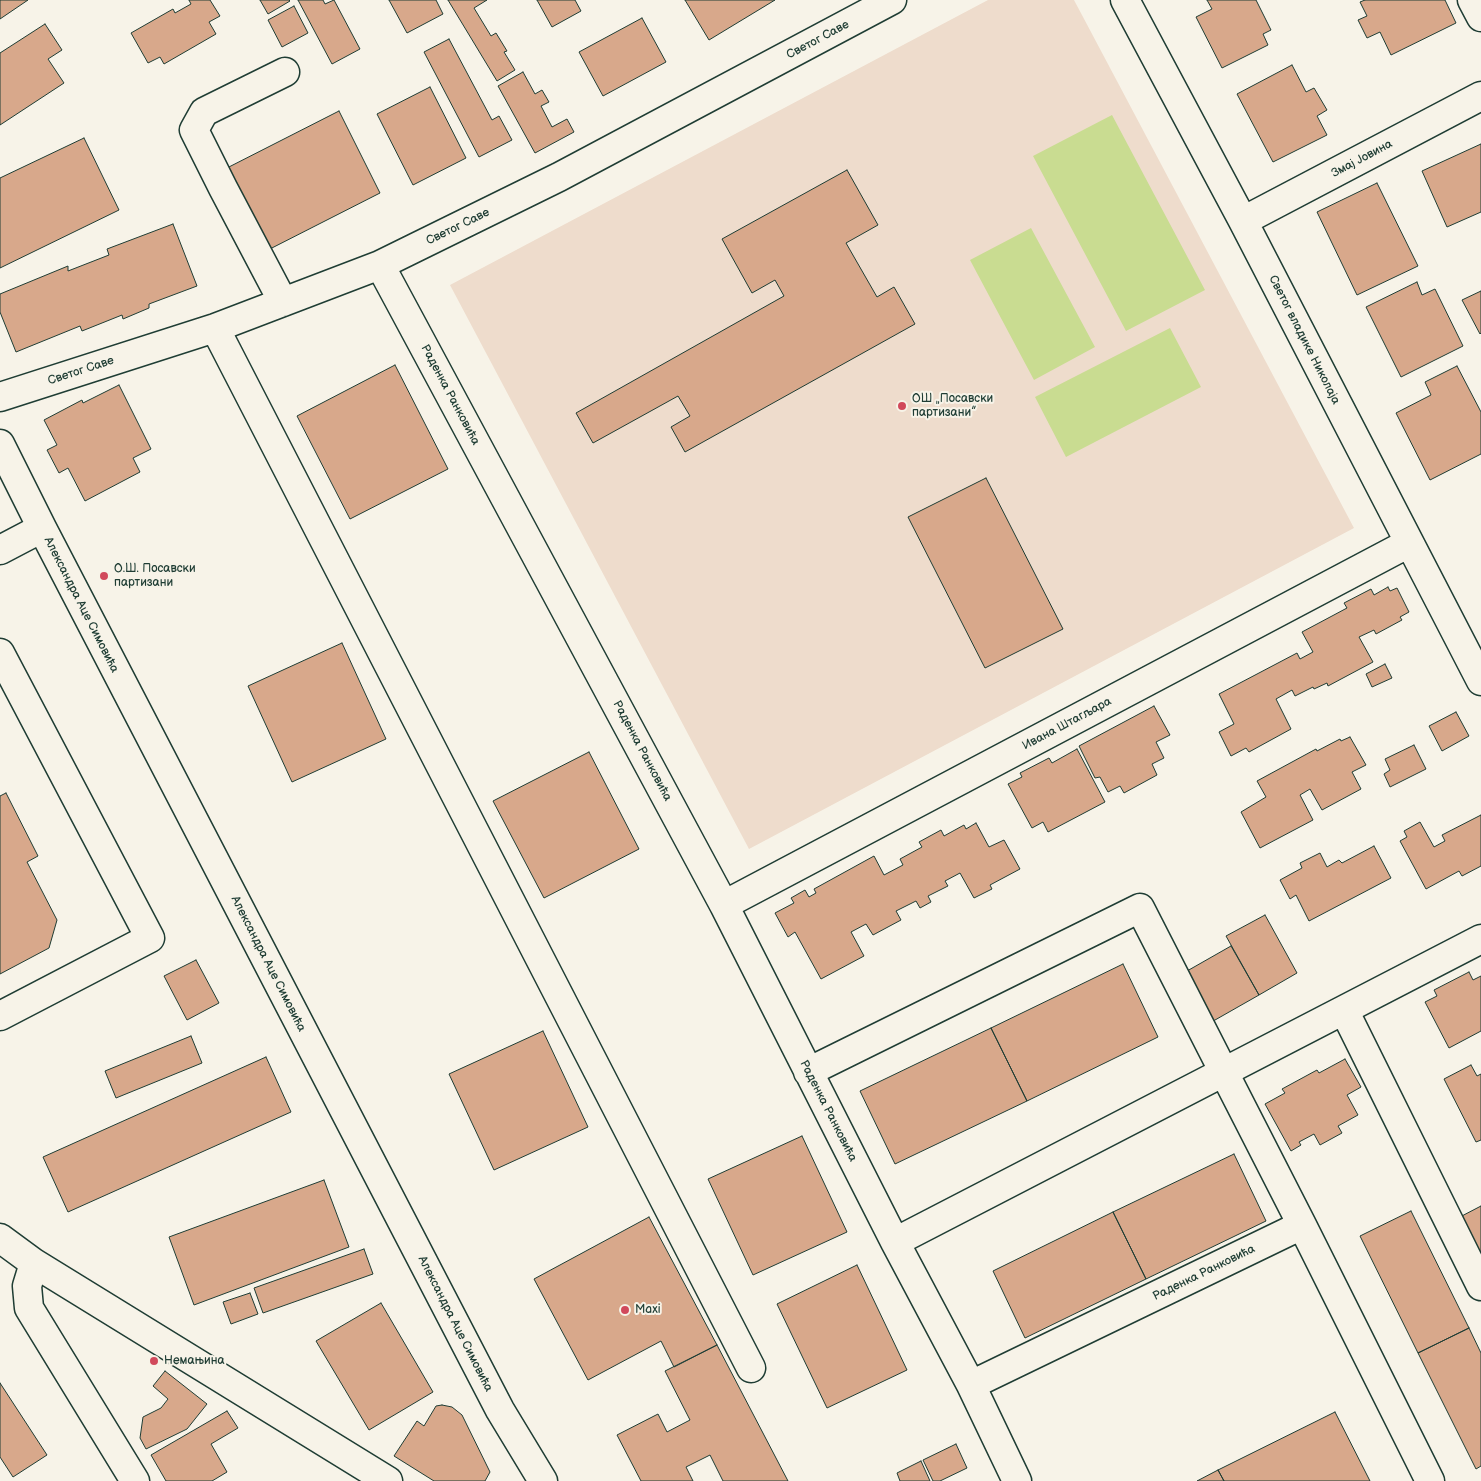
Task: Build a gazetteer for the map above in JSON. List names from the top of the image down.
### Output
{
  "streets": {
    "street": [
      "Светог Саве",
      "Змај Јовина",
      "Светог владике Николаја",
      "Раденка Ранковића",
      "Александра Аце Симовића",
      "Ивана Штагљара"
    ]
  },
  "crossings": [
    ["Светог Саве", "Раденка Ранковића"],
    ["Змај Јовина", "Светог владике Николаја"],
    ["Светог владике Николаја", "Ивана Штагљара"],
    ["Раденка Ранковића", "Ивана Штагљара"]
  ],
  "places": [
    "ОШ „Посавски партизани”",
    "О.Ш. Посавски партизани",
    "Maxi",
    "Немањина"
  ]
}
